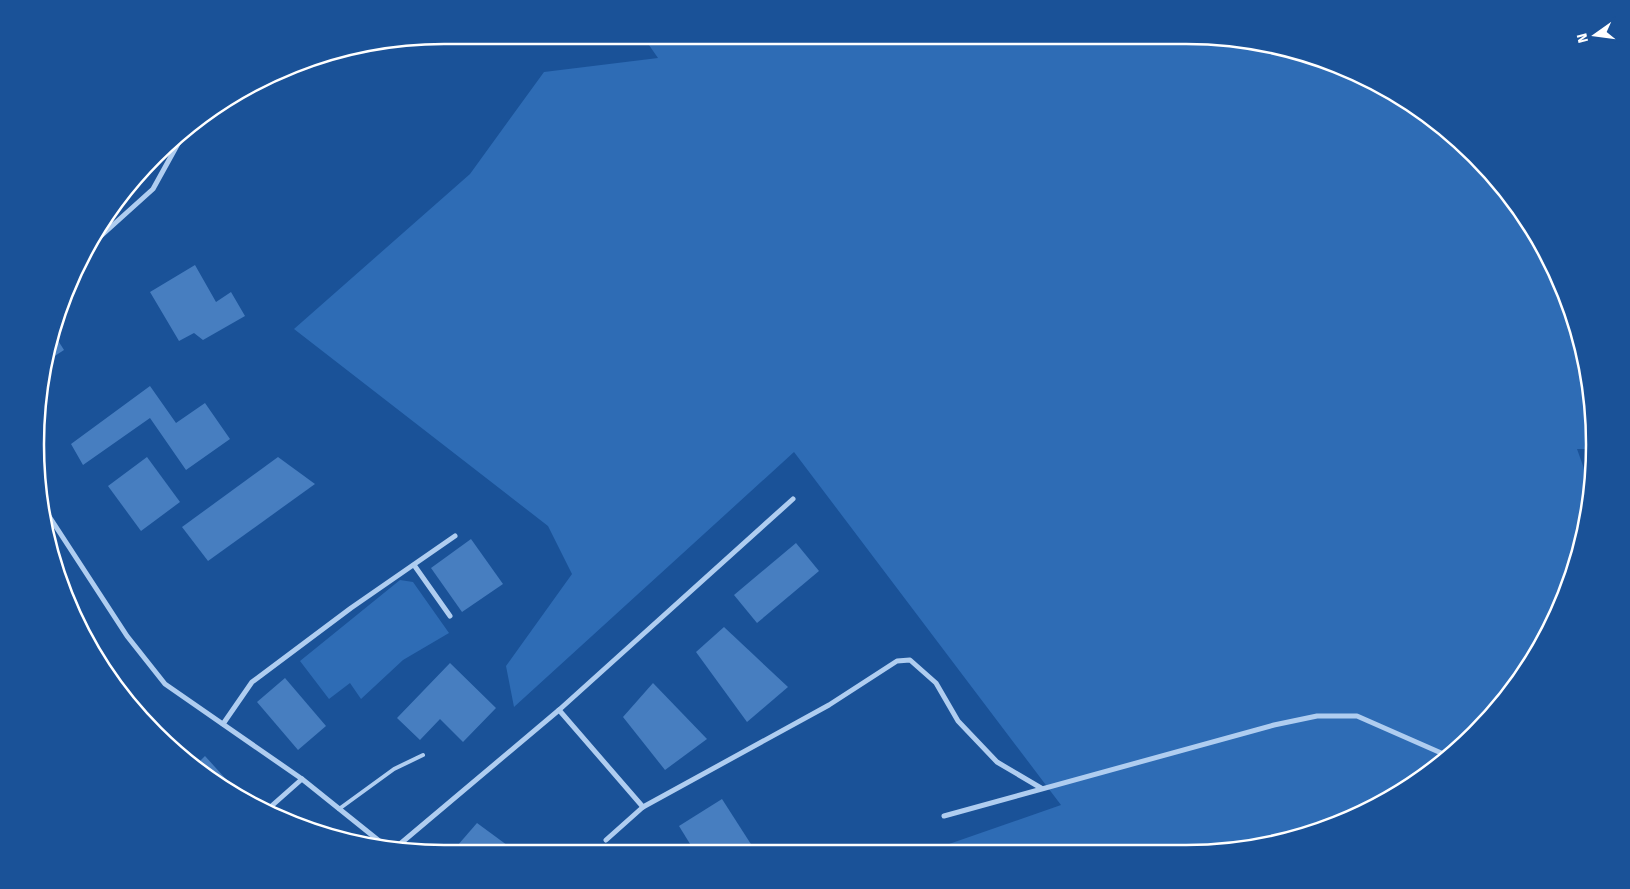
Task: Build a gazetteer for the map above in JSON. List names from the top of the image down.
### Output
{
  "north": "left"
}
